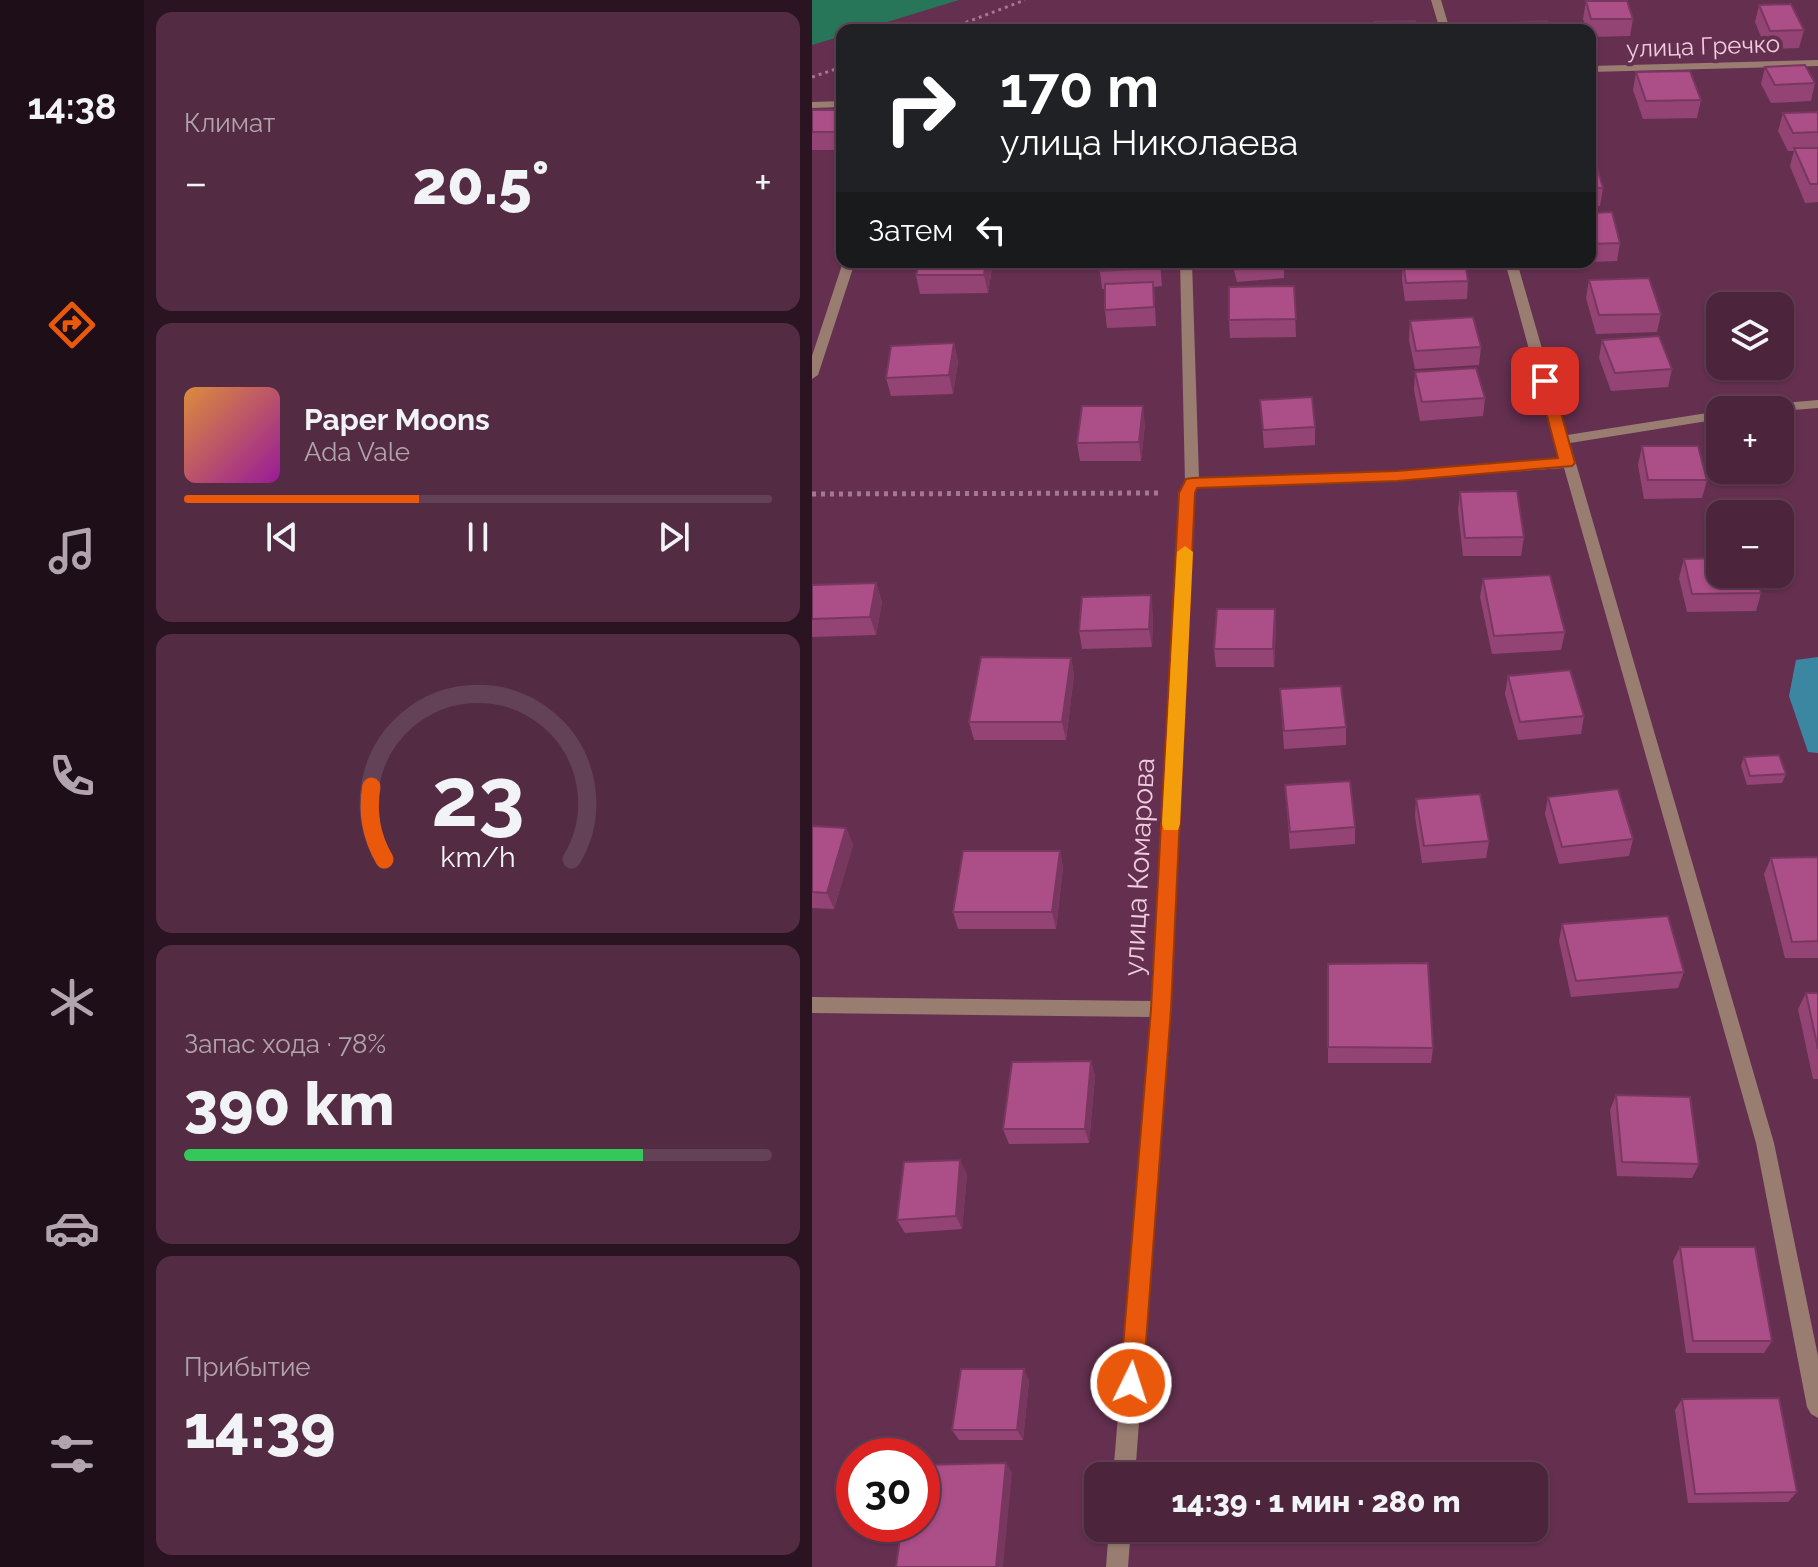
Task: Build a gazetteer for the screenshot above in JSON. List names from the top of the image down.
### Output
{
  "streets": {
    "street": ["улица Гречко", "улица Комарова"]
  },
  "page": {
    "tabs": "14:38",
    "tile": [
      "Климат",
      ["Запас хода · 78%", "390 km"],
      ["Прибытие", "14:39"]
    ],
    "turn": ["170 m", "улица Николаева"],
    "heat": ["−", "20.5°", "+"],
    "then": "Затем",
    "map_buttons": ["+", "−"],
    "song": ["Paper Moons", "Ada Vale"],
    "limit": "30",
    "trip": "14:39 · 1 мин · 280 m",
    "gauge": ["23", "km/h"]
  }
}
